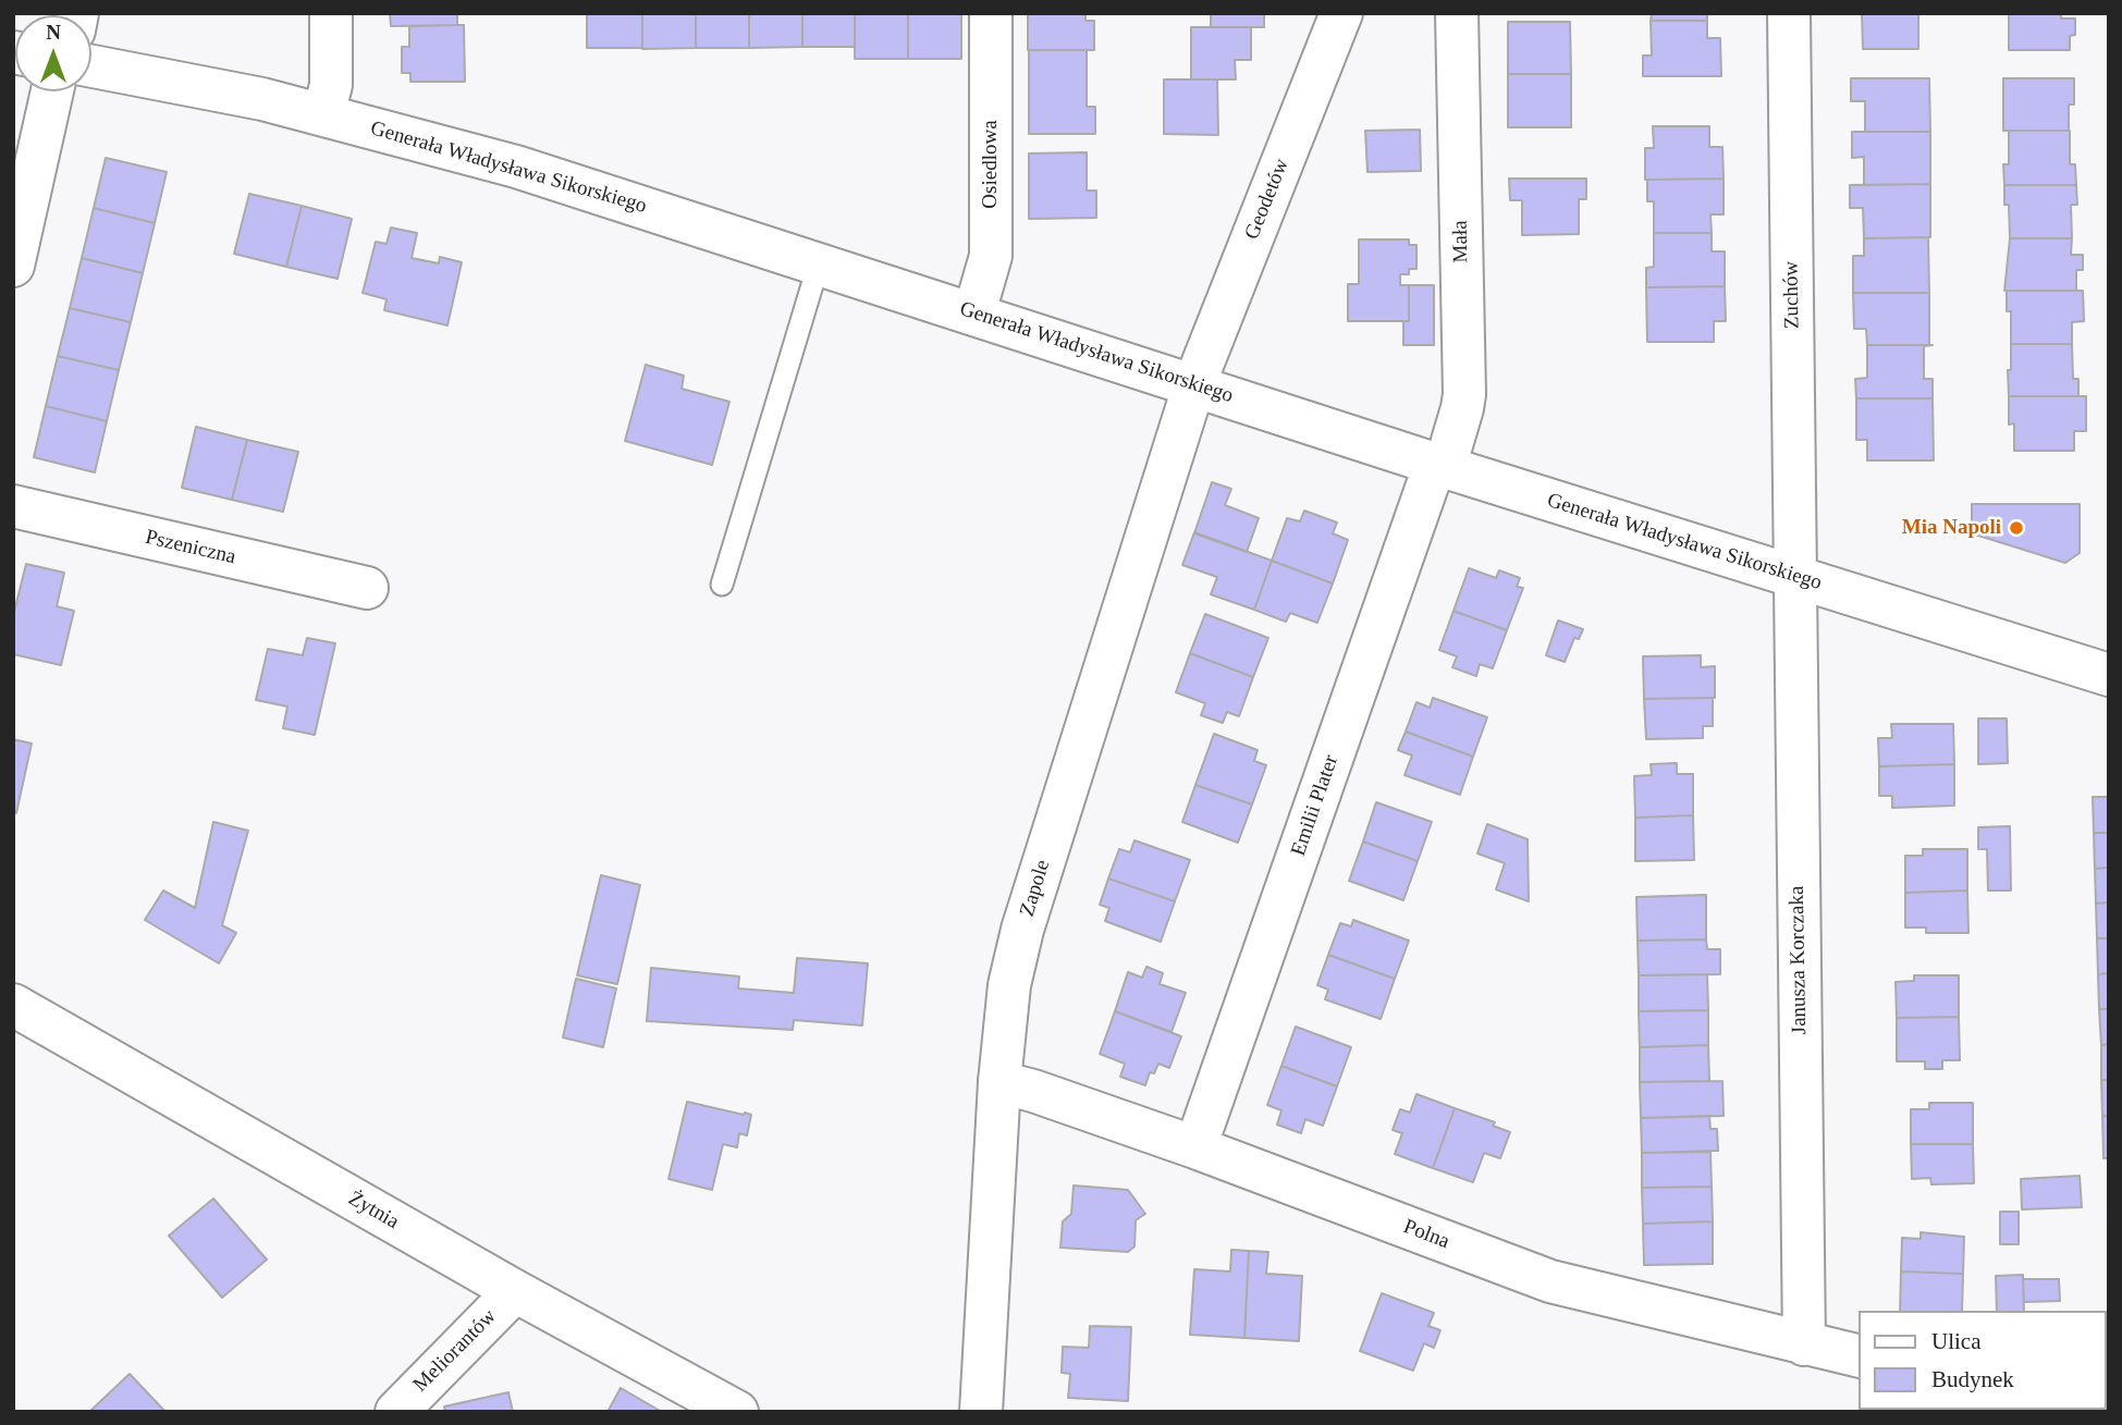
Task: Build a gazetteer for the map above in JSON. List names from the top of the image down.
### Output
{
  "streets": {
    "street": [
      "Osiedlowa",
      "Generała Władysława Sikorskiego",
      "Geodetów",
      "Mała",
      "Zuchów",
      "Pszeniczna",
      "Emilii Plater",
      "Zapole",
      "Janusza Korczaka",
      "Żytnia",
      "Polna",
      "Meliorantów"
    ]
  },
  "crossings": [
    ["Osiedlowa", "Generała Władysława Sikorskiego"],
    ["Generała Władysława Sikorskiego", "Geodetów"],
    ["Generała Władysława Sikorskiego", "Mała"],
    ["Generała Władysława Sikorskiego", "Zuchów"],
    ["Generała Władysława Sikorskiego", "Emilii Plater"],
    ["Generała Władysława Sikorskiego", "Zapole"],
    ["Generała Władysława Sikorskiego", "Janusza Korczaka"],
    ["Geodetów", "Zapole"],
    ["Mała", "Emilii Plater"],
    ["Zuchów", "Janusza Korczaka"],
    ["Emilii Plater", "Polna"],
    ["Zapole", "Polna"],
    ["Janusza Korczaka", "Polna"],
    ["Żytnia", "Meliorantów"]
  ],
  "places": ["Mia Napoli"],
  "legend": ["Ulica", "Budynek"],
  "north": "top"
}
